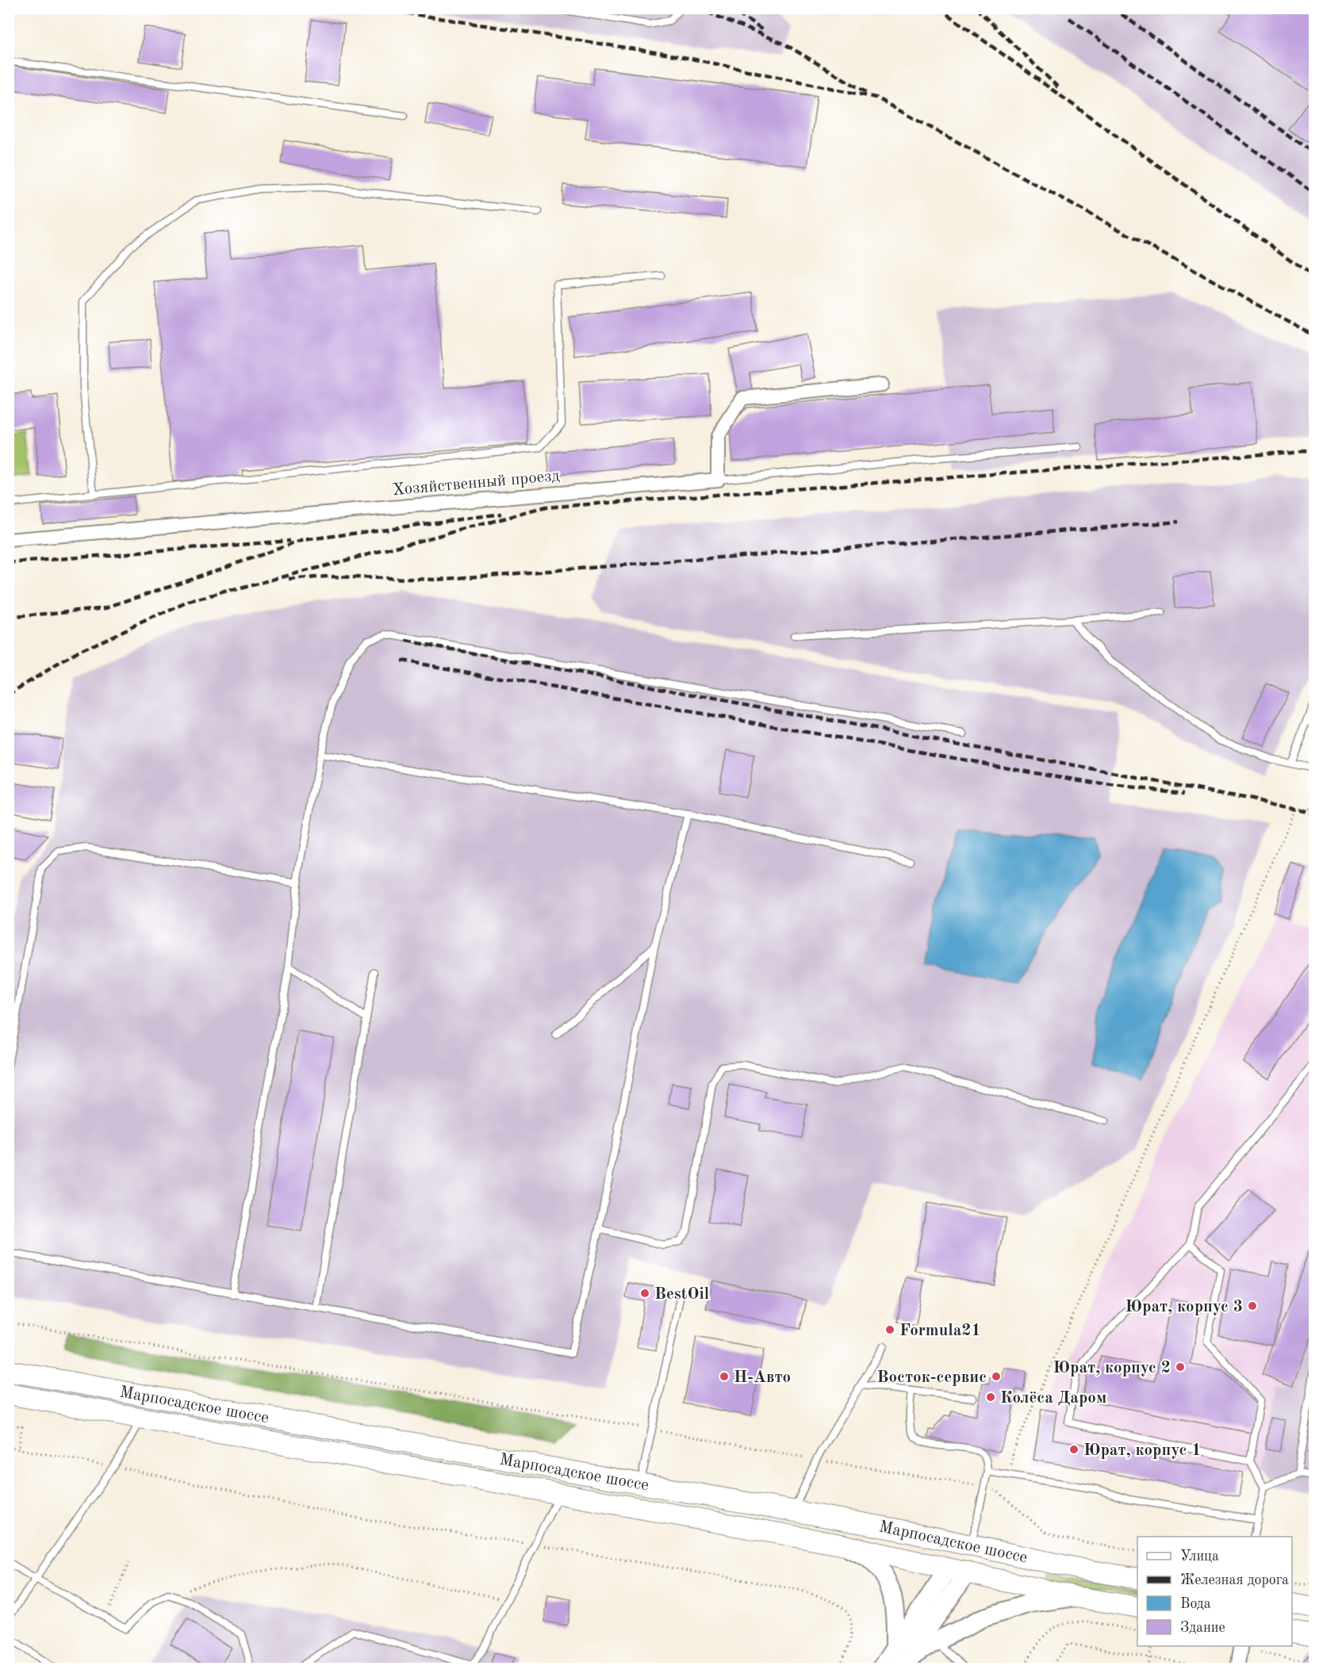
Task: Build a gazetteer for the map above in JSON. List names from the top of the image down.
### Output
{
  "streets": {
    "main road": ["Марпосадское шоссе"],
    "street": ["Хозяйственный проезд"]
  },
  "places": [
    "BestOil",
    "Юрат, корпус 3",
    "Formula21",
    "Юрат, корпус 2",
    "Н-Авто",
    "Восток-сервис",
    "Колёса Даром",
    "Юрат, корпус 1"
  ],
  "legend": [
    "Улица",
    "Железная дорога",
    "Вода",
    "Здание"
  ]
}
